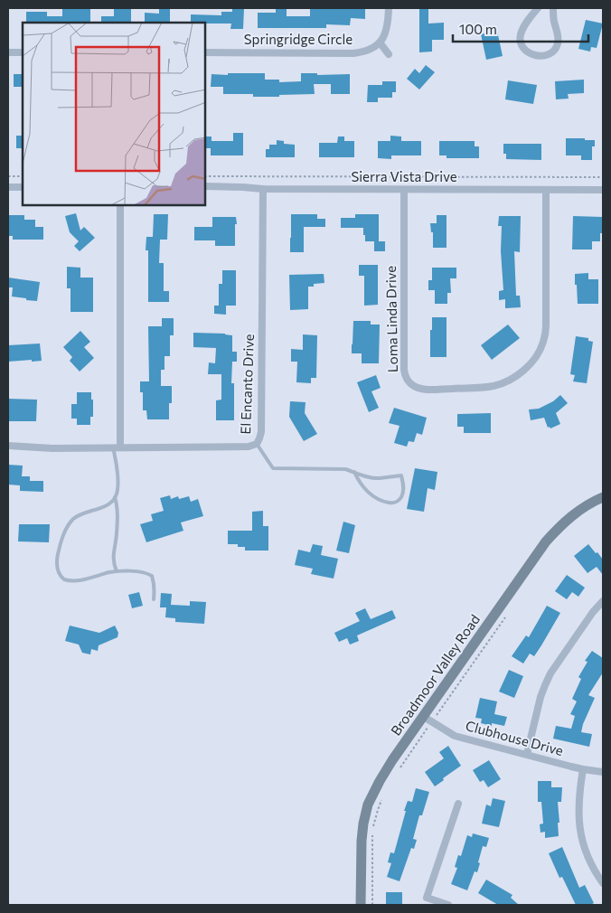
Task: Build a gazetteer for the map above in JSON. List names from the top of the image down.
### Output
{
  "streets": {
    "street": [
      "Springridge Circle",
      "Sierra Vista Drive",
      "Loma Linda Drive",
      "El Encanto Drive",
      "Broadmoor Valley Road",
      "Clubhouse Drive"
    ]
  },
  "crossings": [
    ["Sierra Vista Drive", "Loma Linda Drive"],
    ["Sierra Vista Drive", "El Encanto Drive"],
    ["Broadmoor Valley Road", "Clubhouse Drive"]
  ],
  "scale_bar": "100 m"
}
